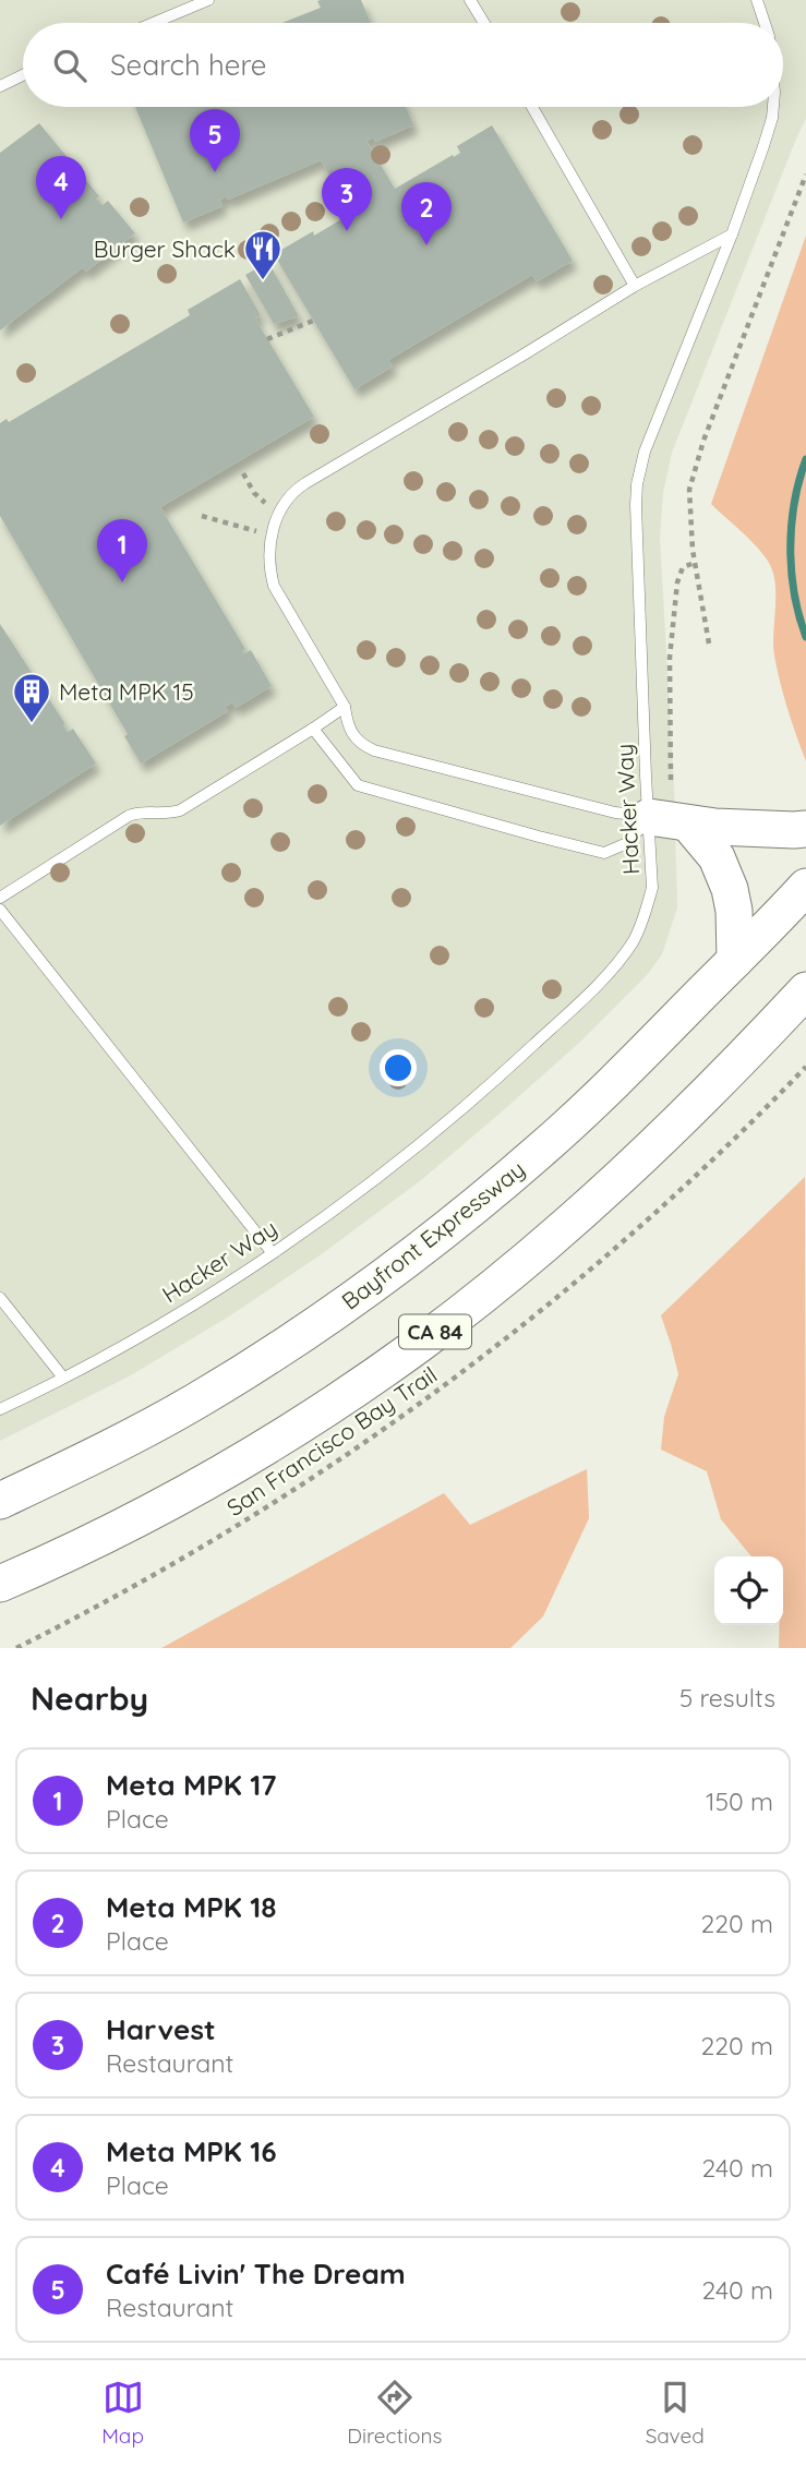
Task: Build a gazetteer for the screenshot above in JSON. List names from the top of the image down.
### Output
{
  "streets": {
    "highway": ["Bayfront Expressway", "CA 84"],
    "lane": ["Hacker Way"],
    "path": ["San Francisco Bay Trail"]
  },
  "places": {
    "restaurant": ["Burger Shack"],
    "building": ["Meta MPK 15"]
  },
  "page": {
    "search": "Search here",
    "pins": [
      "5",
      "4",
      "3",
      "2",
      "1"
    ],
    "heading": ["Nearby", "5 results"],
    "list": [
      {
        "mark": "1",
        "name": "Meta MPK 17",
        "note": "Place",
        "value": "150 m"
      },
      {
        "mark": "2",
        "name": "Meta MPK 18",
        "note": "Place",
        "value": "220 m"
      },
      {
        "mark": "3",
        "name": "Harvest",
        "note": "Restaurant",
        "value": "220 m"
      },
      {
        "mark": "4",
        "name": "Meta MPK 16",
        "note": "Place",
        "value": "240 m"
      },
      {
        "mark": "5",
        "name": "Café Livin' The Dream",
        "note": "Restaurant",
        "value": "240 m"
      }
    ],
    "nav": ["Map", "Directions", "Saved"]
  }
}
